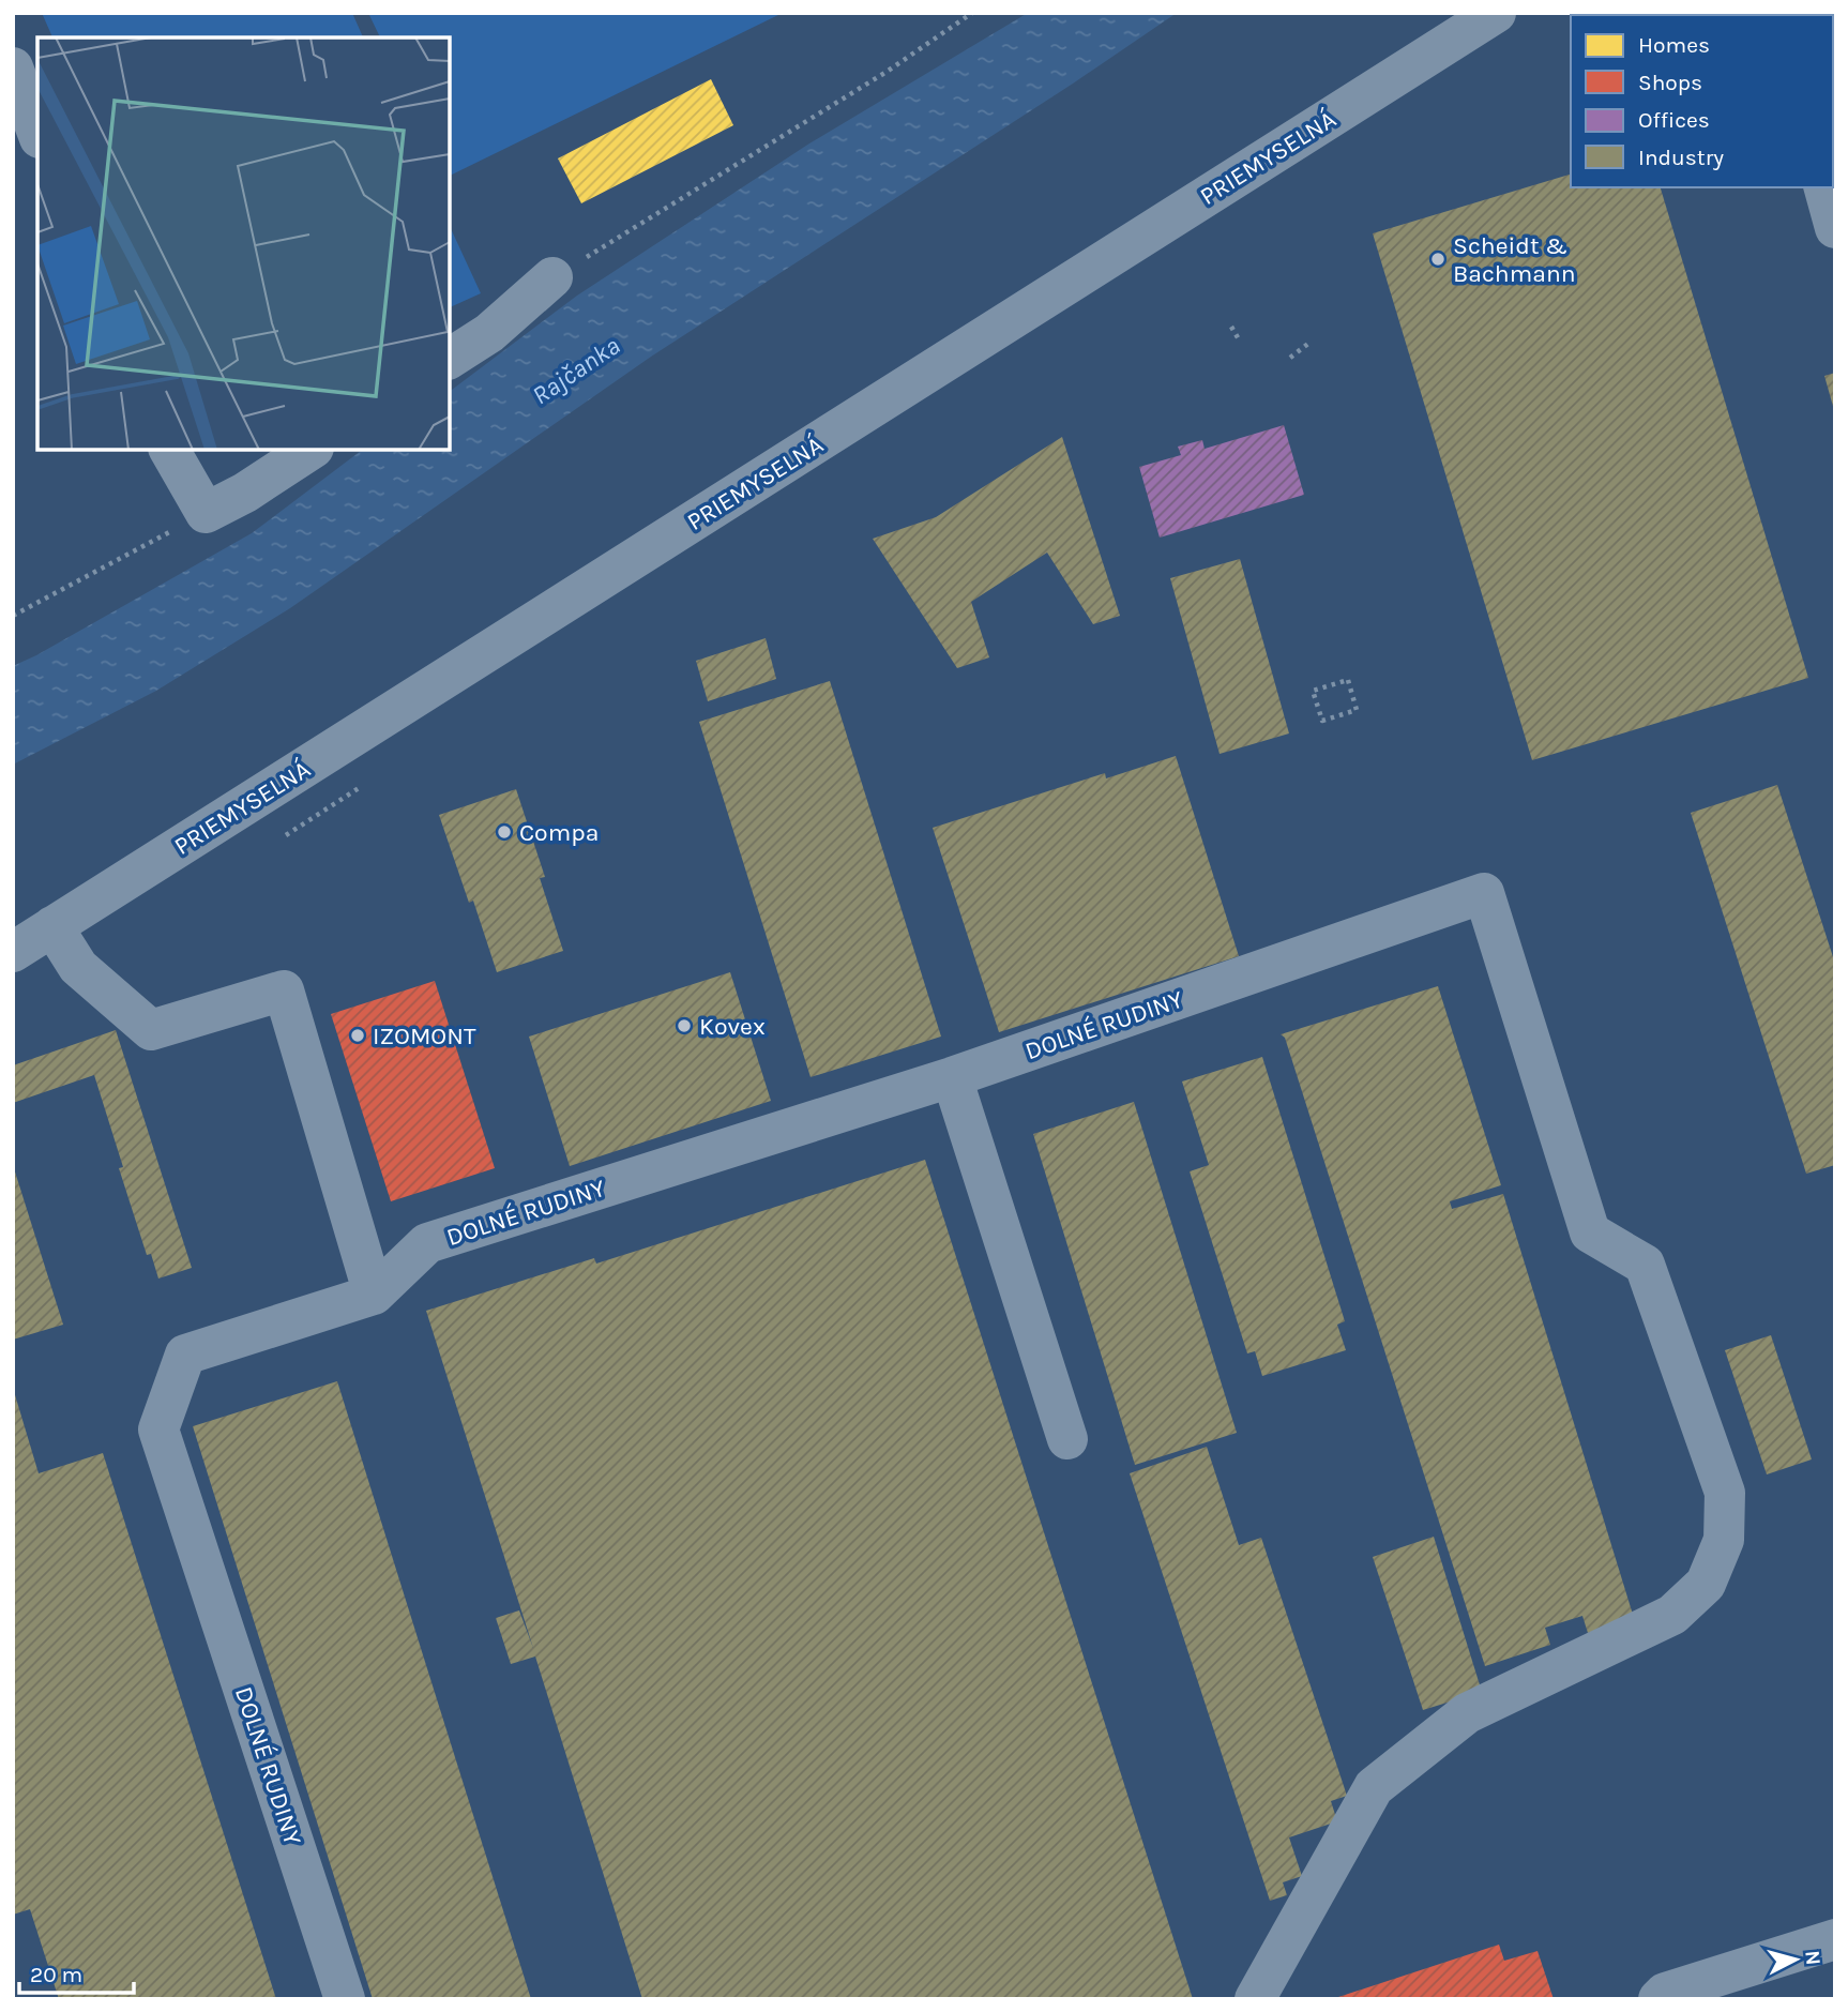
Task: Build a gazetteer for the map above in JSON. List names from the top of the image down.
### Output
{
  "streets": {
    "street": ["PRIEMYSELNÁ", "DOLNÉ RUDINY"]
  },
  "water": ["Rajčanka"],
  "places": [
    "Scheidt & Bachmann",
    "Compa",
    "Kovex",
    "IZOMONT"
  ],
  "legend": [
    "Homes",
    "Shops",
    "Offices",
    "Industry"
  ],
  "scale_bar": "20 m",
  "north": "right"
}
